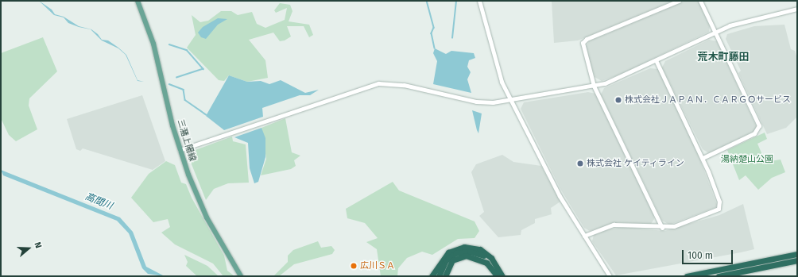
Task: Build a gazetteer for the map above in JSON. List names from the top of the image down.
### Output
{
  "streets": {
    "main road": ["三潴上陽線"]
  },
  "districts": ["荒木町藤田"],
  "water": ["高間川"],
  "parks": ["湯納楚山公園"],
  "places": ["株式会社ＪＡＰＡＮ．ＣＡＲＧＯサービス", "株式会社 ケイティライン", "広川ＳＡ"],
  "scale_bar": "100 m",
  "north": "right"
}
